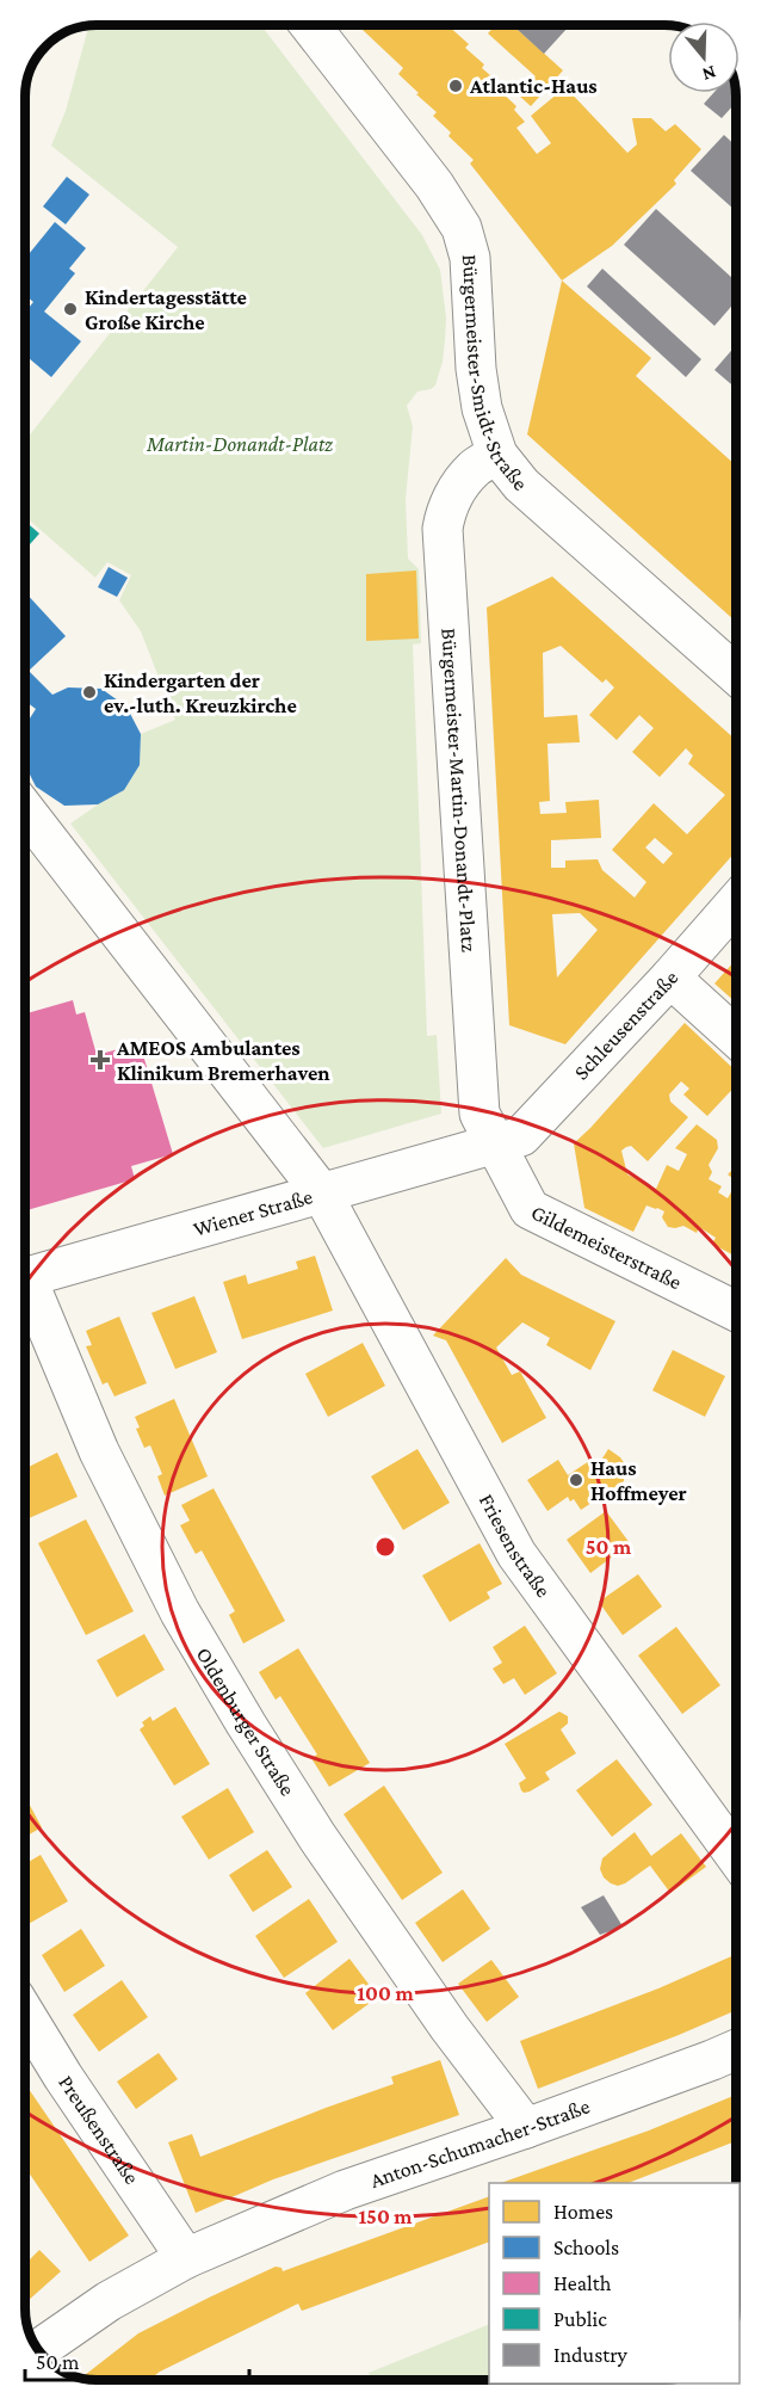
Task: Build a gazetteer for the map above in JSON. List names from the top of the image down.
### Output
{
  "streets": {
    "street": [
      "Bürgermeister-Smidt-Straße",
      "Bürgermeister-Martin-Donandt-Platz",
      "Schleusenstraße",
      "Wiener Straße",
      "Gildemeisterstraße",
      "Friesenstraße",
      "Oldenburger Straße",
      "Preußenstraße",
      "Anton-Schumacher-Straße"
    ]
  },
  "crossings": [
    ["Bürgermeister-Smidt-Straße", "Bürgermeister-Martin-Donandt-Platz"],
    ["Bürgermeister-Martin-Donandt-Platz", "Schleusenstraße"],
    ["Bürgermeister-Martin-Donandt-Platz", "Wiener Straße"],
    ["Bürgermeister-Martin-Donandt-Platz", "Gildemeisterstraße"],
    ["Schleusenstraße", "Wiener Straße"],
    ["Schleusenstraße", "Gildemeisterstraße"],
    ["Wiener Straße", "Gildemeisterstraße"],
    ["Wiener Straße", "Friesenstraße"],
    ["Oldenburger Straße", "Anton-Schumacher-Straße"],
    ["Preußenstraße", "Anton-Schumacher-Straße"]
  ],
  "parks": ["Martin-Donandt-Platz"],
  "places": {
    "other": [
      "Atlantic-Haus",
      "Kindertagesstätte Große Kirche",
      "Kindergarten der ev.-luth. Kreuzkirche",
      "Haus Hoffmeyer"
    ],
    "health": ["AMEOS Ambulantes Klinikum Bremerhaven"]
  },
  "legend": [
    "Homes",
    "Schools",
    "Health",
    "Public",
    "Industry"
  ],
  "scale_bar": "50 m",
  "north": "bottom",
  "rings": ["50 m", "100 m", "150 m"]
}
